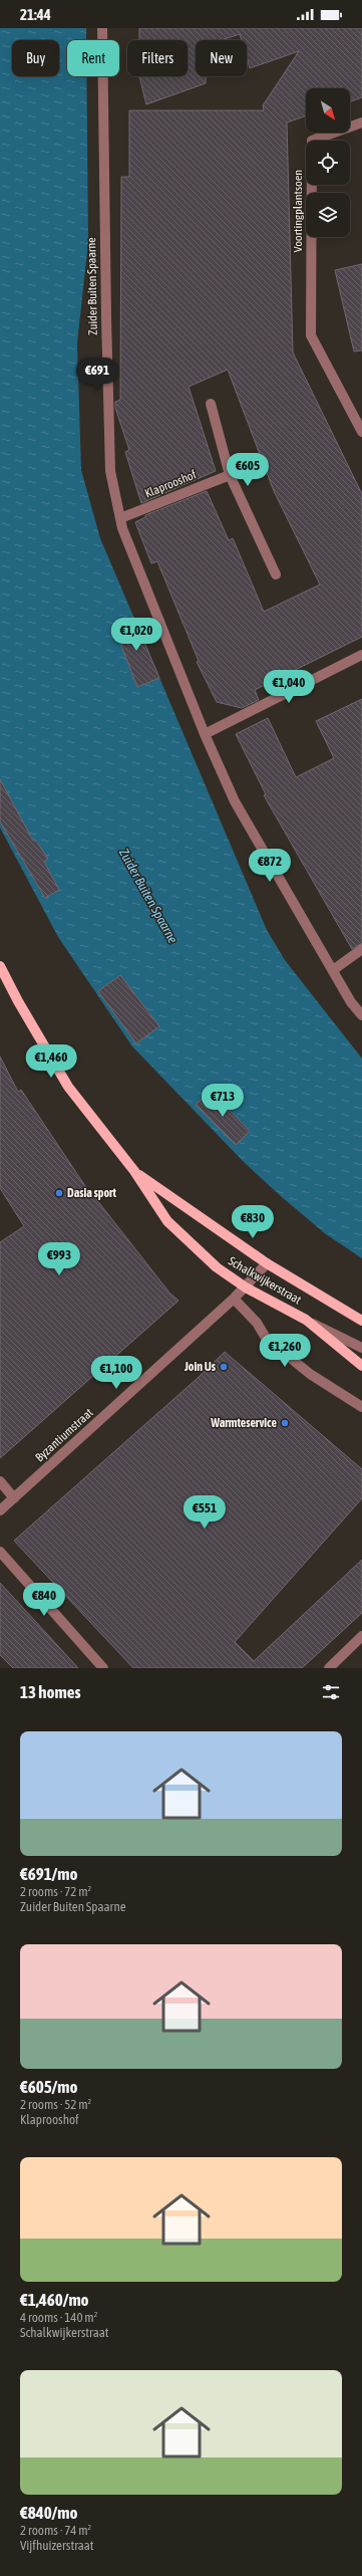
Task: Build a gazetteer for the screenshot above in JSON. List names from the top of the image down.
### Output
{
  "streets": {
    "main road": ["Schalkwijkerstraat"],
    "street": [
      "Voortingplantsoen",
      "Zuider Buiten Spaarne",
      "Klaprooshof",
      "Byzantiumstraat"
    ]
  },
  "crossings": [
    ["Zuider Buiten Spaarne", "Klaprooshof"],
    ["Schalkwijkerstraat", "Byzantiumstraat"]
  ],
  "water": ["Zuider Buiten Spaarne"],
  "places": ["Dasia sport", "Join Us", "Warmteservice"],
  "north": "bottom right",
  "page": {
    "status": "21:44",
    "chip": [
      "Buy",
      "Rent",
      "Filters",
      "New"
    ],
    "price": [
      "€691",
      "€605",
      "€1,020",
      "€1,040",
      "€872",
      "€1,460",
      "€713",
      "€830",
      "€993",
      "€1,260",
      "€1,100",
      "€551",
      "€840"
    ],
    "heading": "13 homes",
    "list": [
      {
        "name": "€691/mo",
        "note": "2 rooms · 72 m² · Zuider Buiten Spaarne"
      },
      {
        "name": "€605/mo",
        "note": "2 rooms · 52 m² · Klaprooshof"
      },
      {
        "name": "€1,460/mo",
        "note": "4 rooms · 140 m² · Schalkwijkerstraat"
      },
      {
        "name": "€840/mo",
        "note": "2 rooms · 74 m² · Vijfhuizerstraat"
      }
    ]
  }
}
